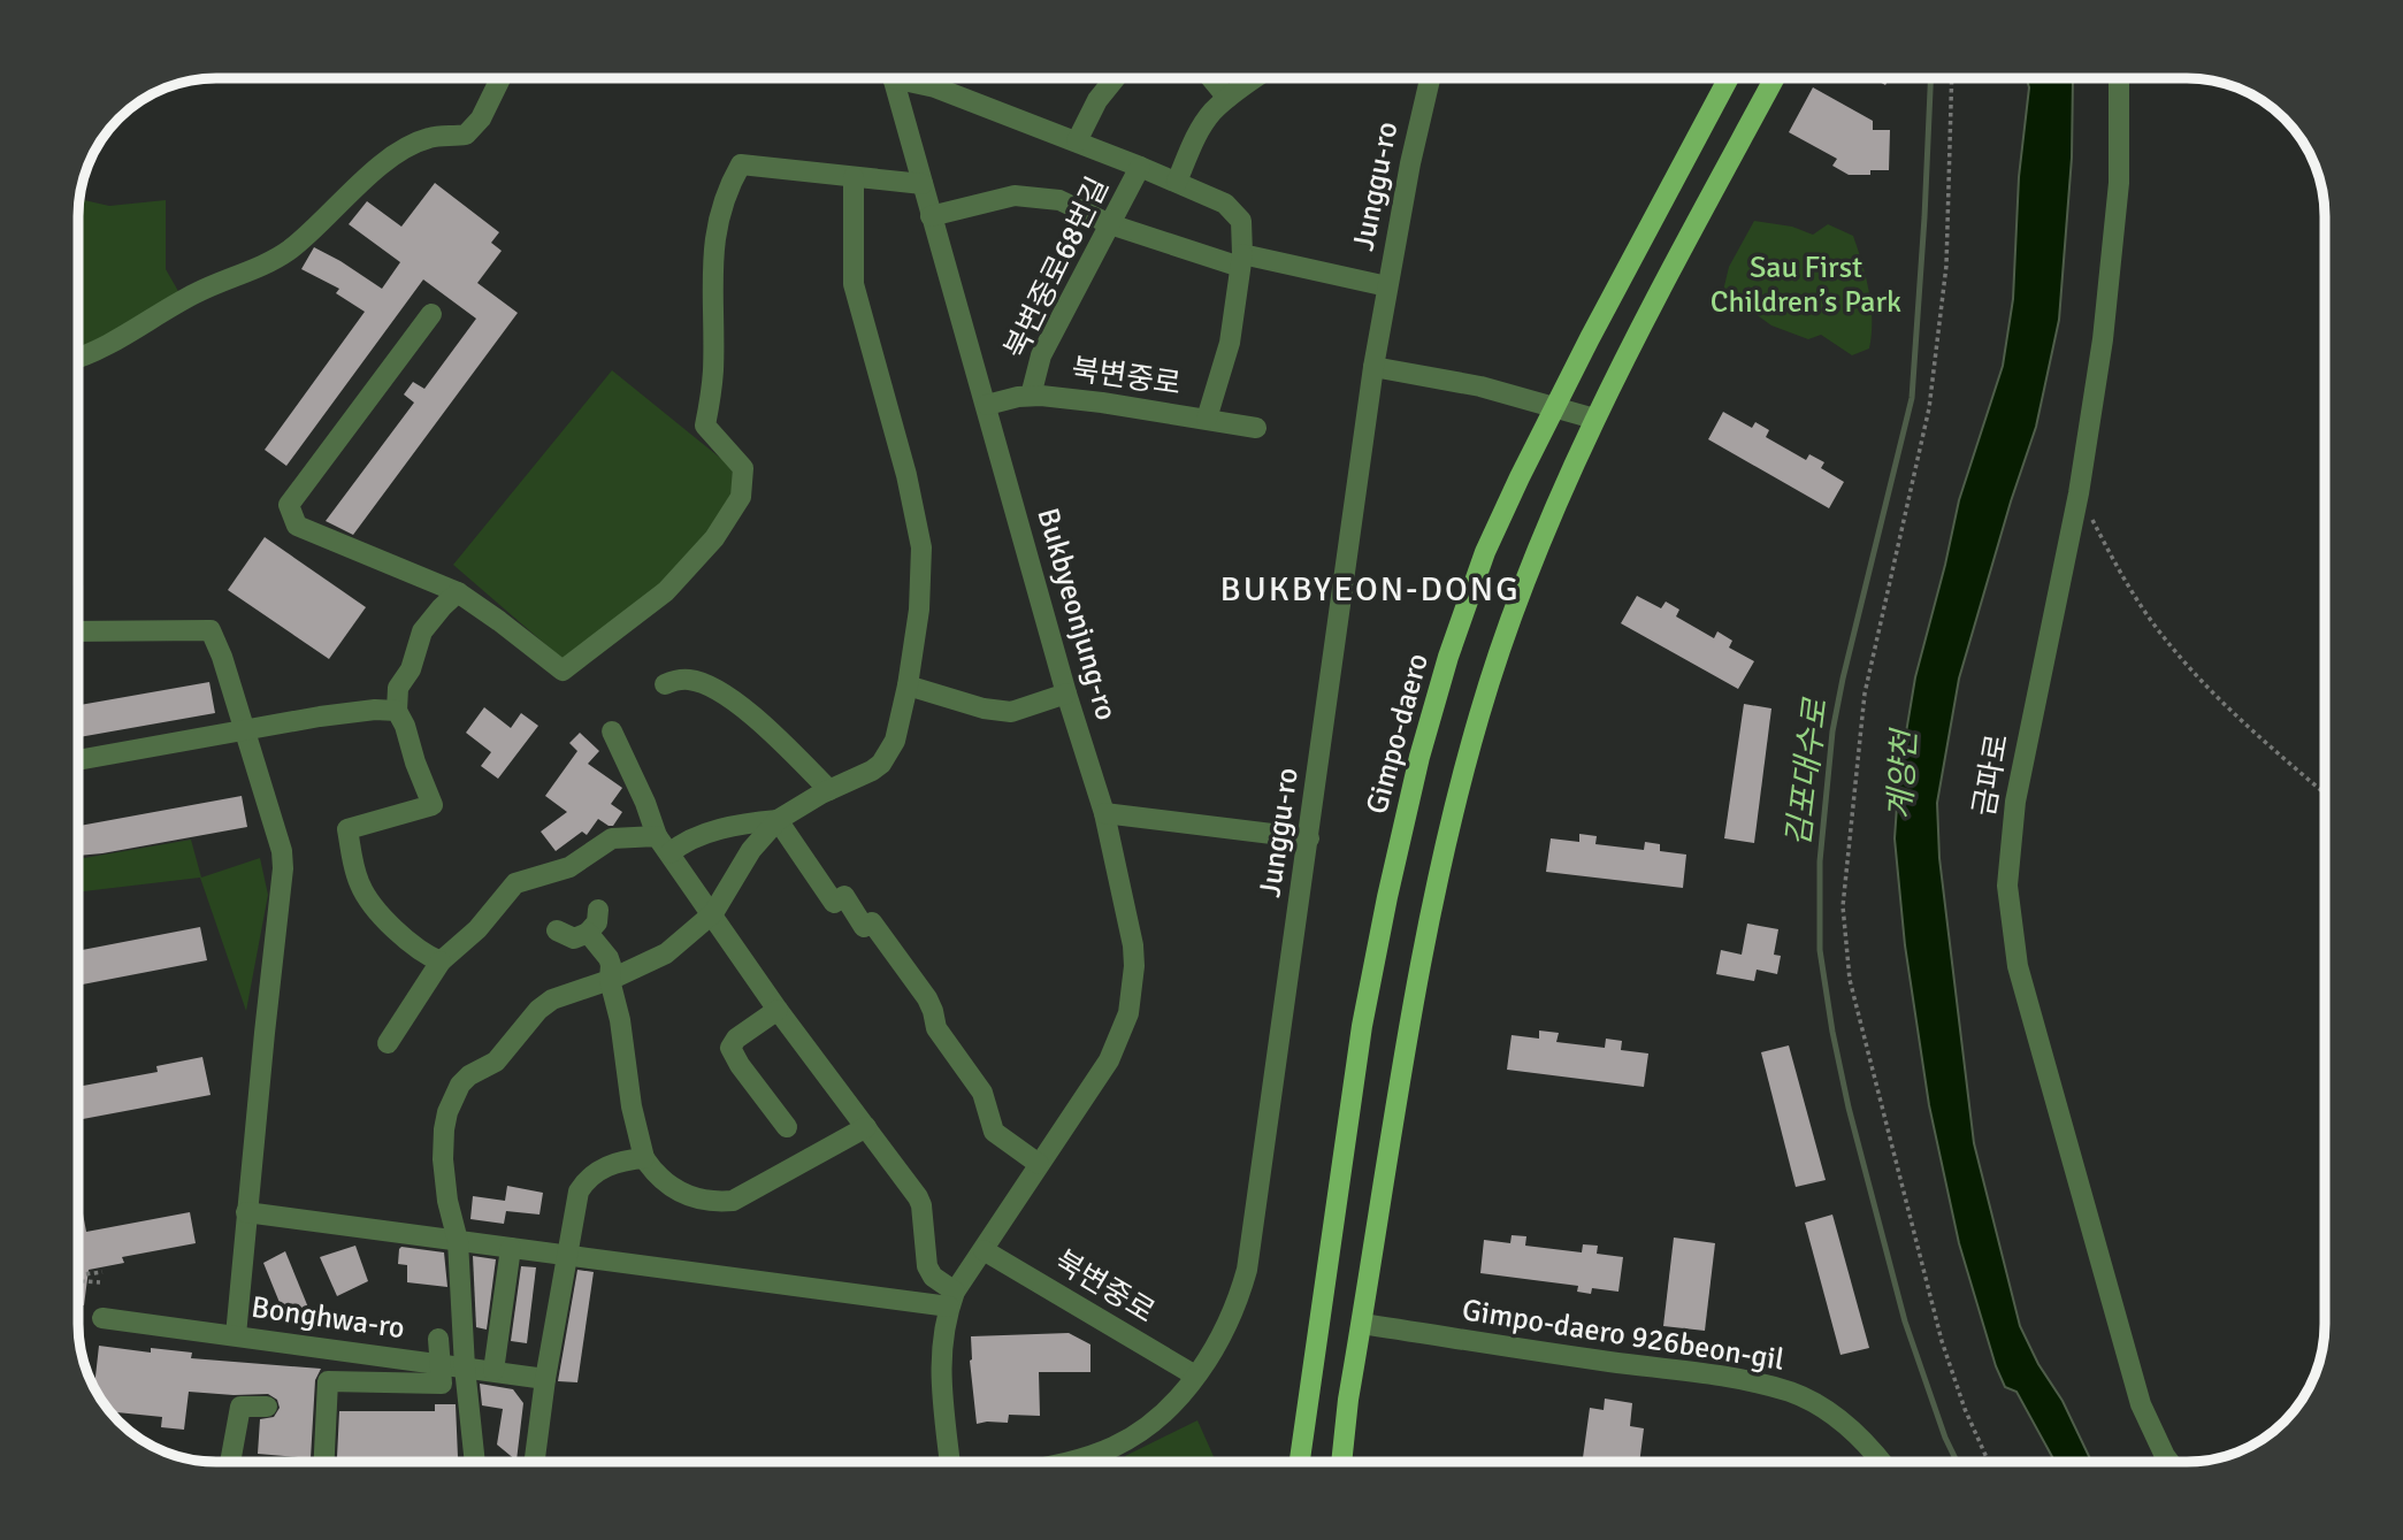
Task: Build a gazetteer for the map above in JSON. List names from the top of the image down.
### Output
{
  "streets": {
    "main road": ["Gimpo-daero"],
    "street": [
      "Junggu-ro",
      "북변중로68번길",
      "북변중로",
      "Bukbyeonjung-ro",
      "금파로",
      "Bonghwa-ro",
      "Gimpo-daero 926beon-gil"
    ]
  },
  "crossings": [
    ["Junggu-ro", "북변중로"],
    ["북변중로68번길", "북변중로"],
    ["북변중로", "Bukbyeonjung-ro"]
  ],
  "districts": ["BUKBYEON-DONG"],
  "water": ["김포대수로", "계양천"],
  "parks": ["Sau First Children’s Park"]
}
